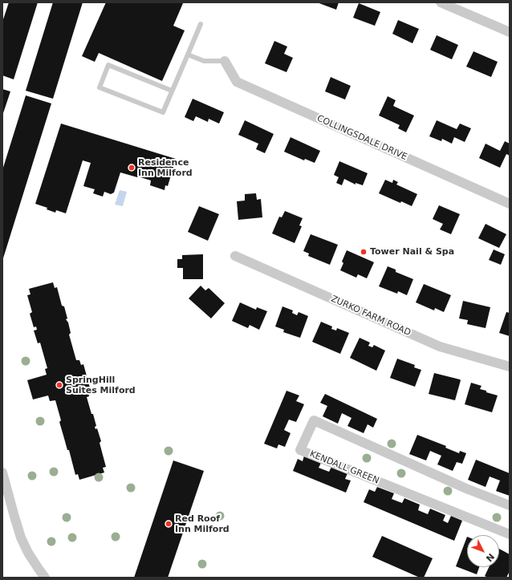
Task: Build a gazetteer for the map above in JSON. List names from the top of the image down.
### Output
{
  "streets": {
    "street": ["COLLINGSDALE DRIVE", "ZURKO FARM ROAD", "KENDALL GREEN"]
  },
  "places": [
    "Residence Inn Milford",
    "Tower Nail & Spa",
    "SpringHill Suites Milford",
    "Red Roof Inn Milford"
  ],
  "north": "bottom right"
}
